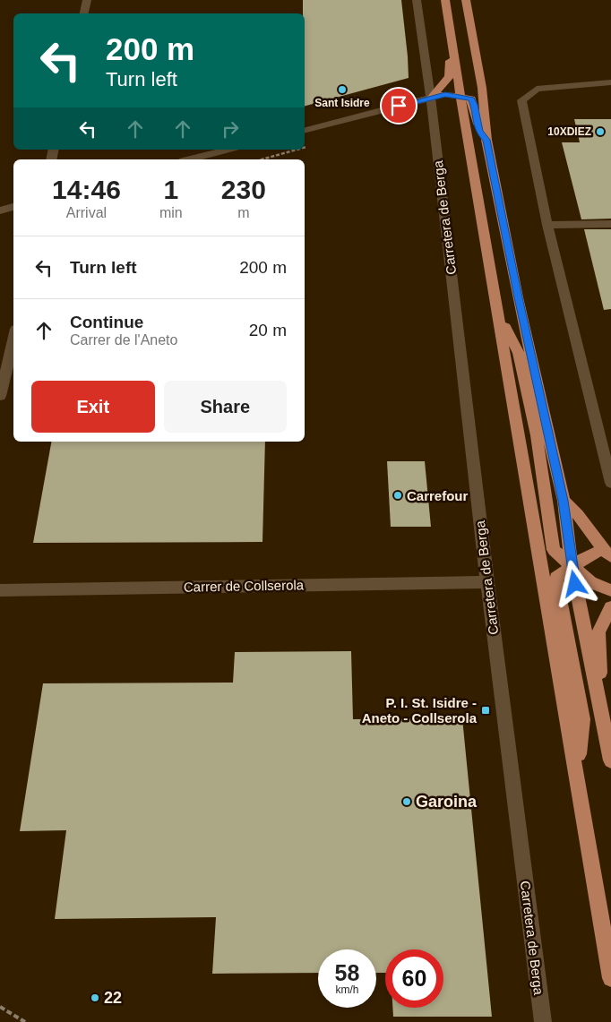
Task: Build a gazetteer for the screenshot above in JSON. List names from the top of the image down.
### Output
{
  "streets": {
    "street": ["Carretera de Berga", "Carrer de Collserola"]
  },
  "crossings": [
    ["Carretera de Berga", "Carrer de Collserola"]
  ],
  "places": {
    "other": [
      "Sant Isidre",
      "10XDIEZ",
      "Carrefour",
      "Garoina",
      "22"
    ],
    "transit": ["P. I. St. Isidre - Aneto - Collserola"]
  },
  "page": {
    "turn": ["200 m", "Turn left"],
    "eta": [
      "14:46",
      "Arrival",
      "1",
      "min",
      "230",
      "m"
    ],
    "list": [
      {
        "name": "Turn left",
        "value": "200 m"
      },
      {
        "name": "Continue",
        "note": "Carrer de l'Aneto",
        "value": "20 m"
      }
    ],
    "buttons": ["Exit", "Share"],
    "speed": "58 km/h",
    "limit": "60"
  }
}
